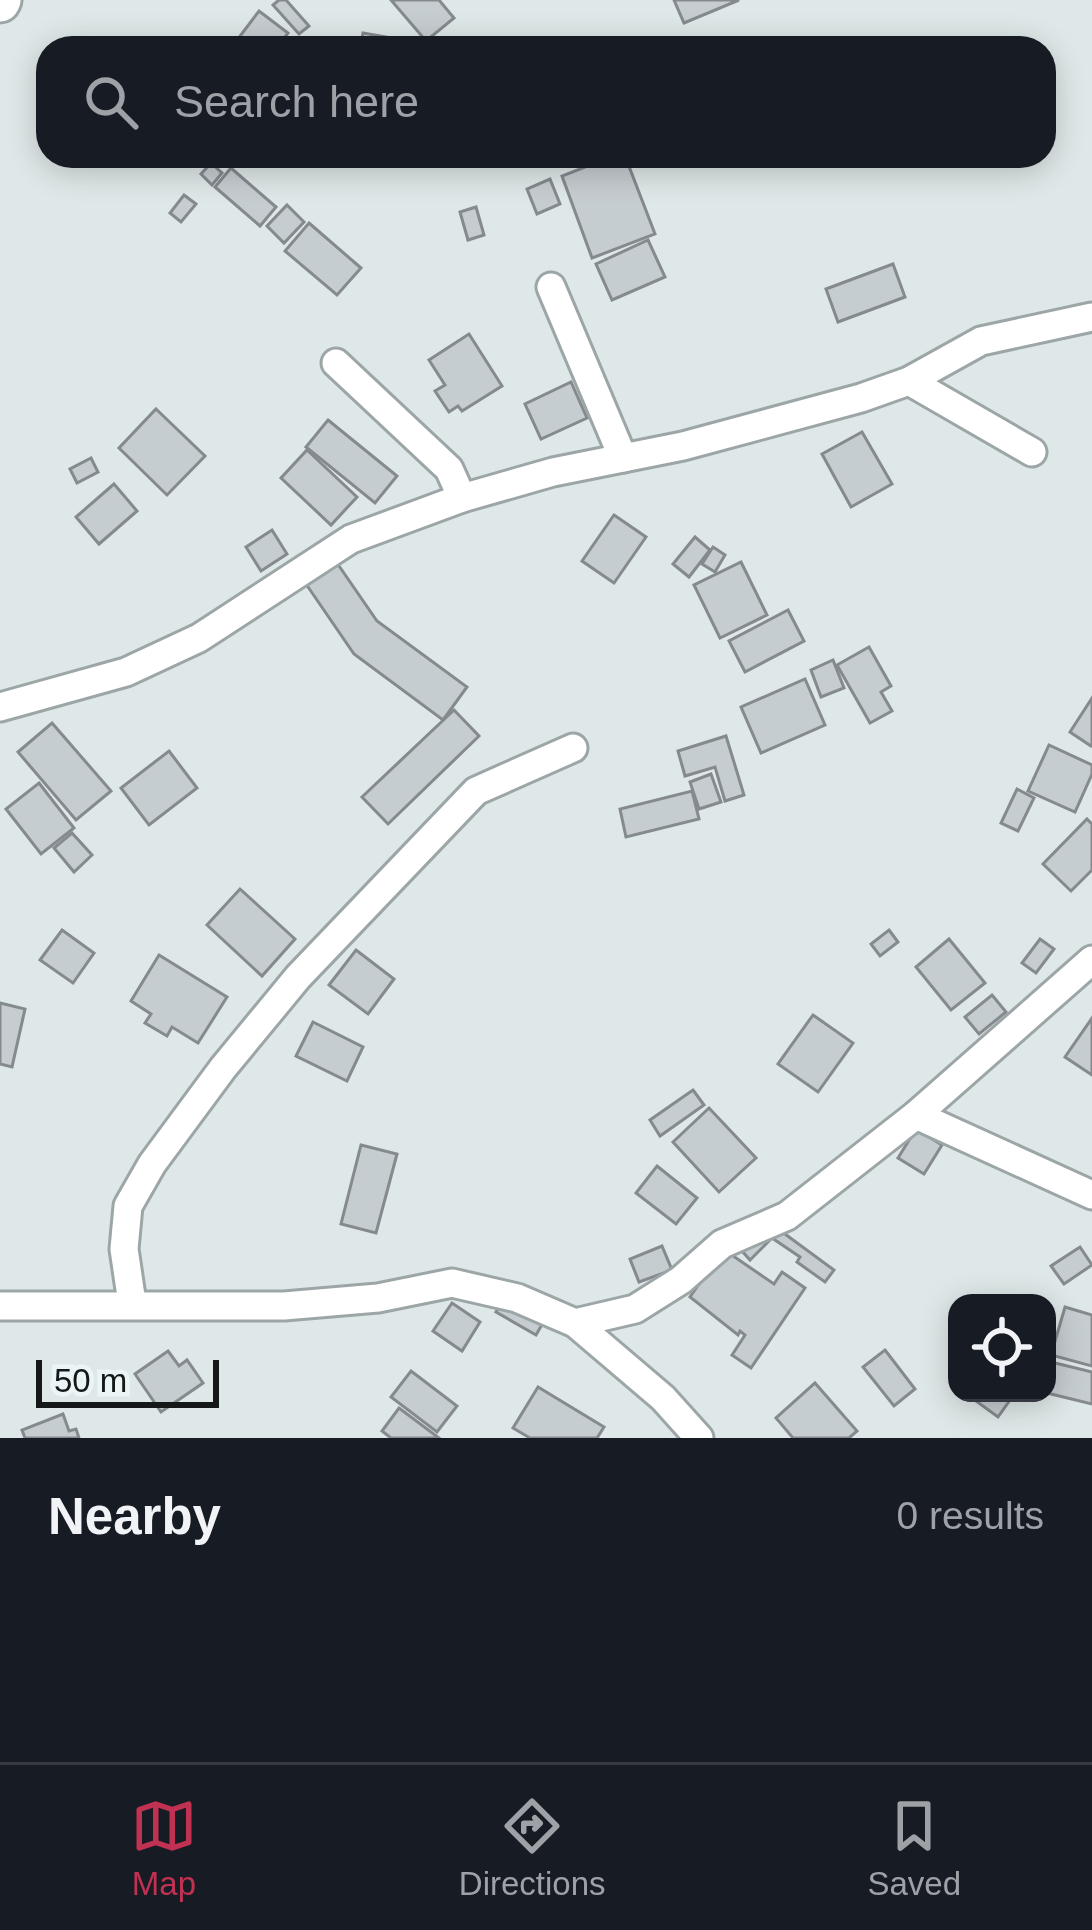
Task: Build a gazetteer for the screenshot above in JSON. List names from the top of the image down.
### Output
{
  "scale_bar": "50 m",
  "page": {
    "search": "Search here",
    "scale": "50 m",
    "heading": ["Nearby", "0 results"],
    "nav": ["Map", "Directions", "Saved"]
  }
}
